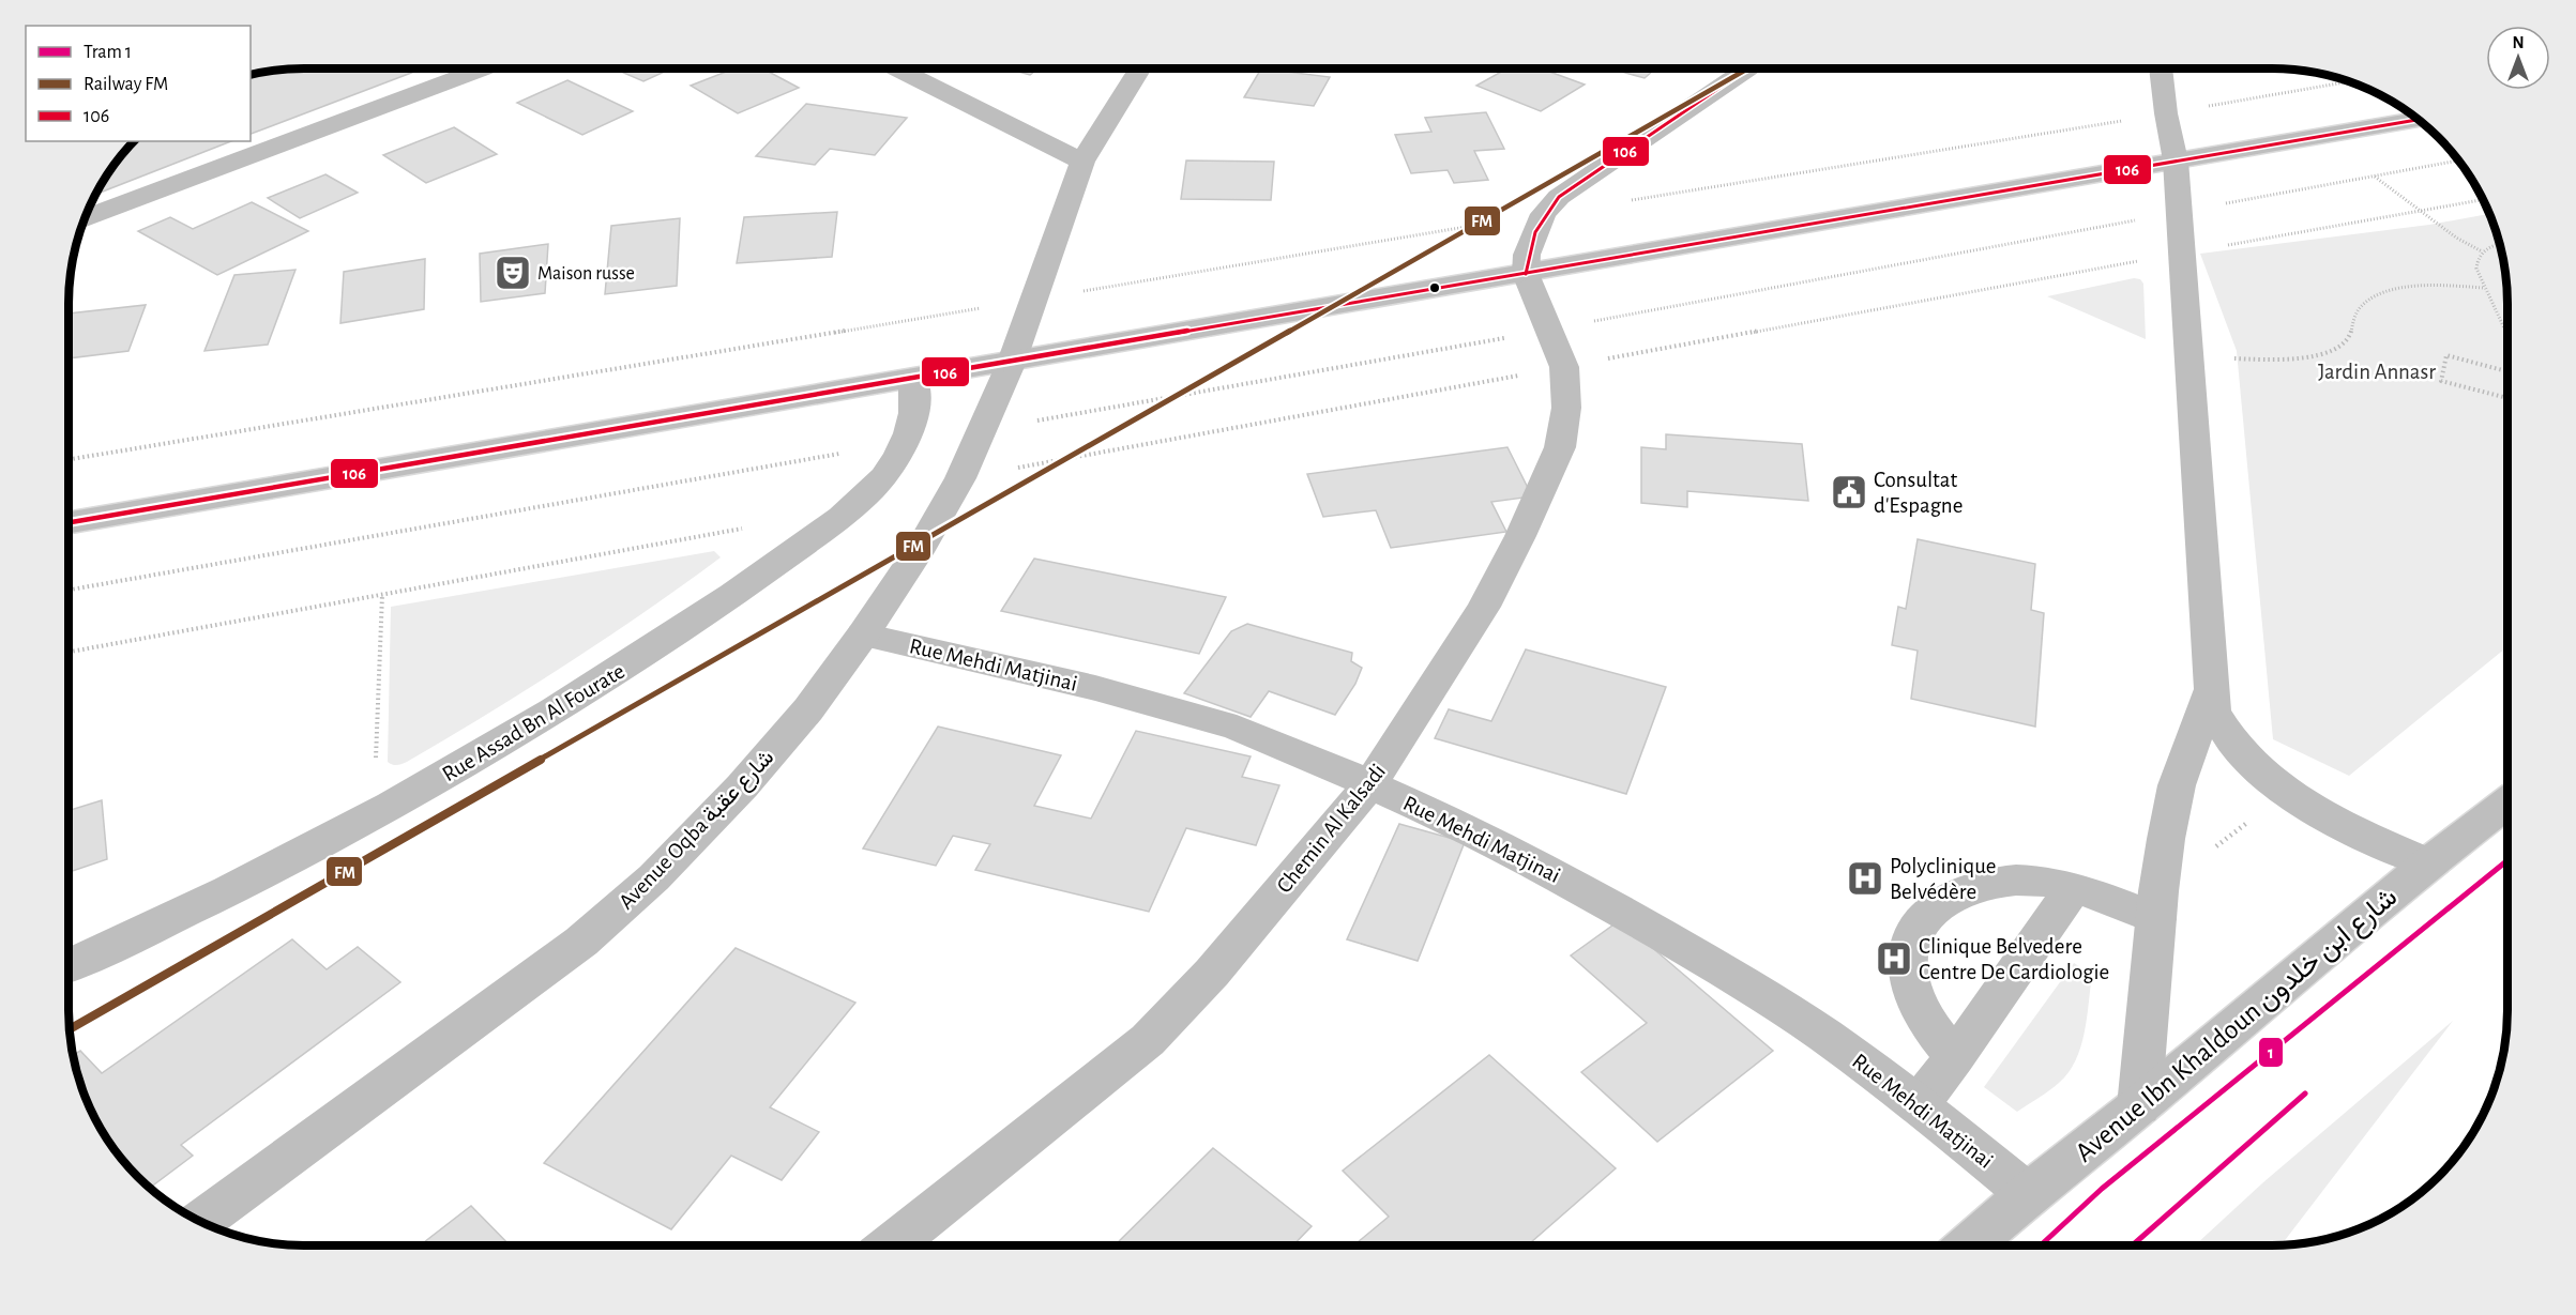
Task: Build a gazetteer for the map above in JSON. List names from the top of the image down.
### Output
{
  "streets": {
    "street": [
      "Rue Mehdi Matjinai",
      "Rue Assad Bn Al Fourate",
      "Chemin Al Kalsadi",
      "Avenue Oqba شارع عقبة",
      "Avenue Ibn Khaldoun شارع ابن خلدون"
    ]
  },
  "crossings": [
    ["Rue Mehdi Matjinai", "Chemin Al Kalsadi"],
    ["Rue Mehdi Matjinai", "Avenue Oqba شارع عقبة"],
    ["Rue Mehdi Matjinai", "Avenue Ibn Khaldoun شارع ابن خلدون"]
  ],
  "parks": ["Jardin Annasr"],
  "places": {
    "theatre": ["Maison russe"],
    "public building": ["Consultat d'Espagne"],
    "hospital": ["Polyclinique Belvédère", "Clinique Belvedere Centre De Cardiologie"]
  },
  "lines": ["rail line FM", "transit line 106", "tram line 1"],
  "legend": ["Tram 1", "Railway FM", "106"],
  "north": "top"
}
